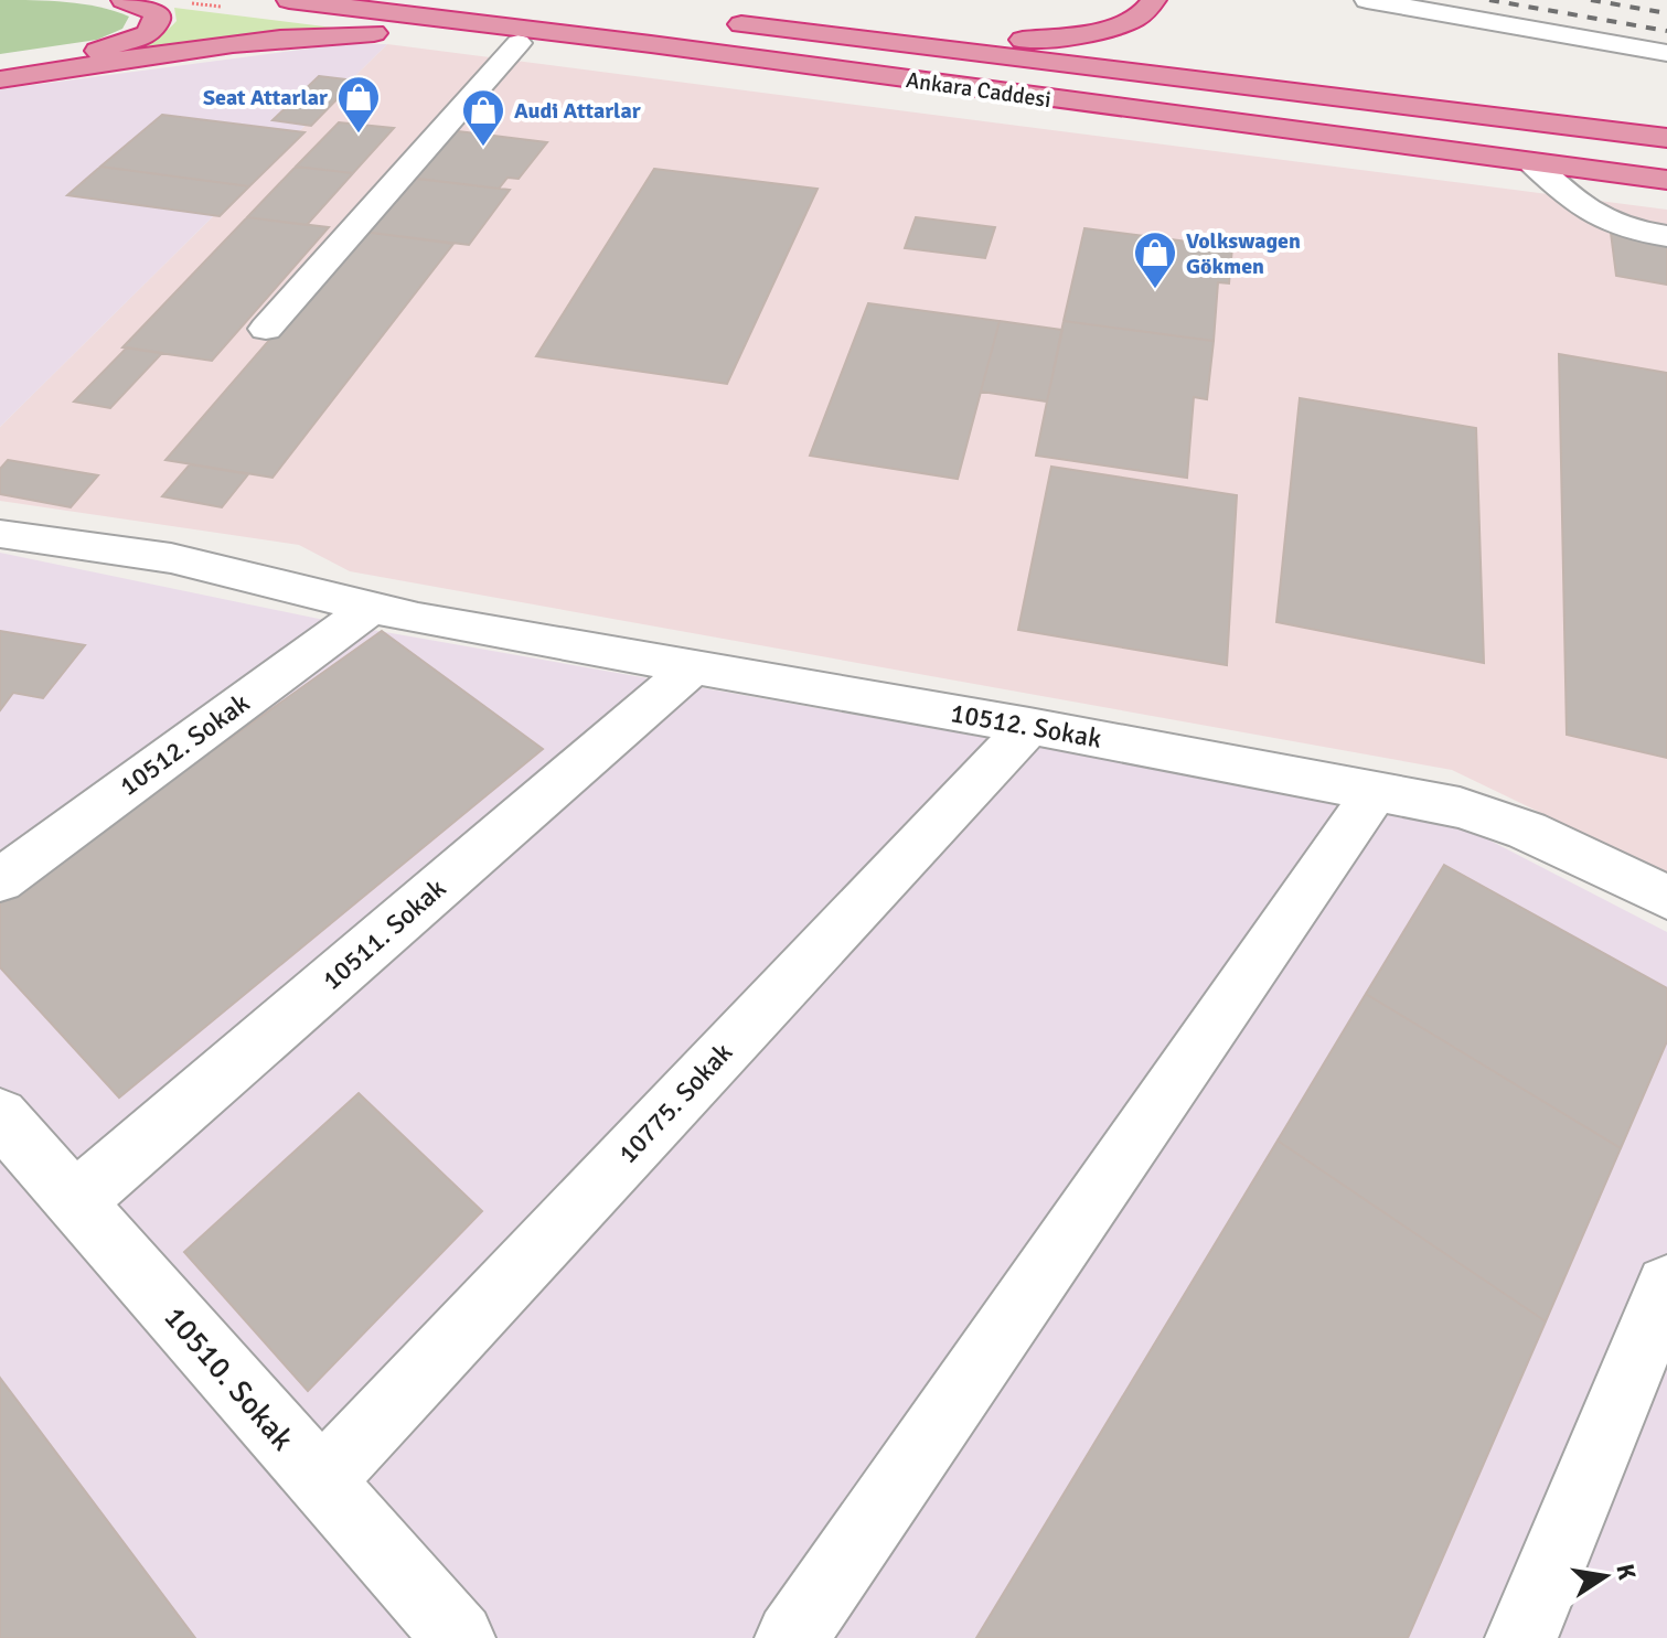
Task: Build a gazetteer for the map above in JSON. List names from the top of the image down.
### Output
{
  "streets": {
    "highway": ["Ankara Caddesi"],
    "street": [
      "10512. Sokak",
      "10511. Sokak",
      "10775. Sokak",
      "10510. Sokak"
    ]
  },
  "crossings": [
    ["10512. Sokak", "10511. Sokak"],
    ["10512. Sokak", "10775. Sokak"],
    ["10511. Sokak", "10510. Sokak"],
    ["10775. Sokak", "10510. Sokak"]
  ],
  "places": {
    "shop": ["Seat Attarlar", "Audi Attarlar", "Volkswagen Gökmen"]
  },
  "north": "right"
}
